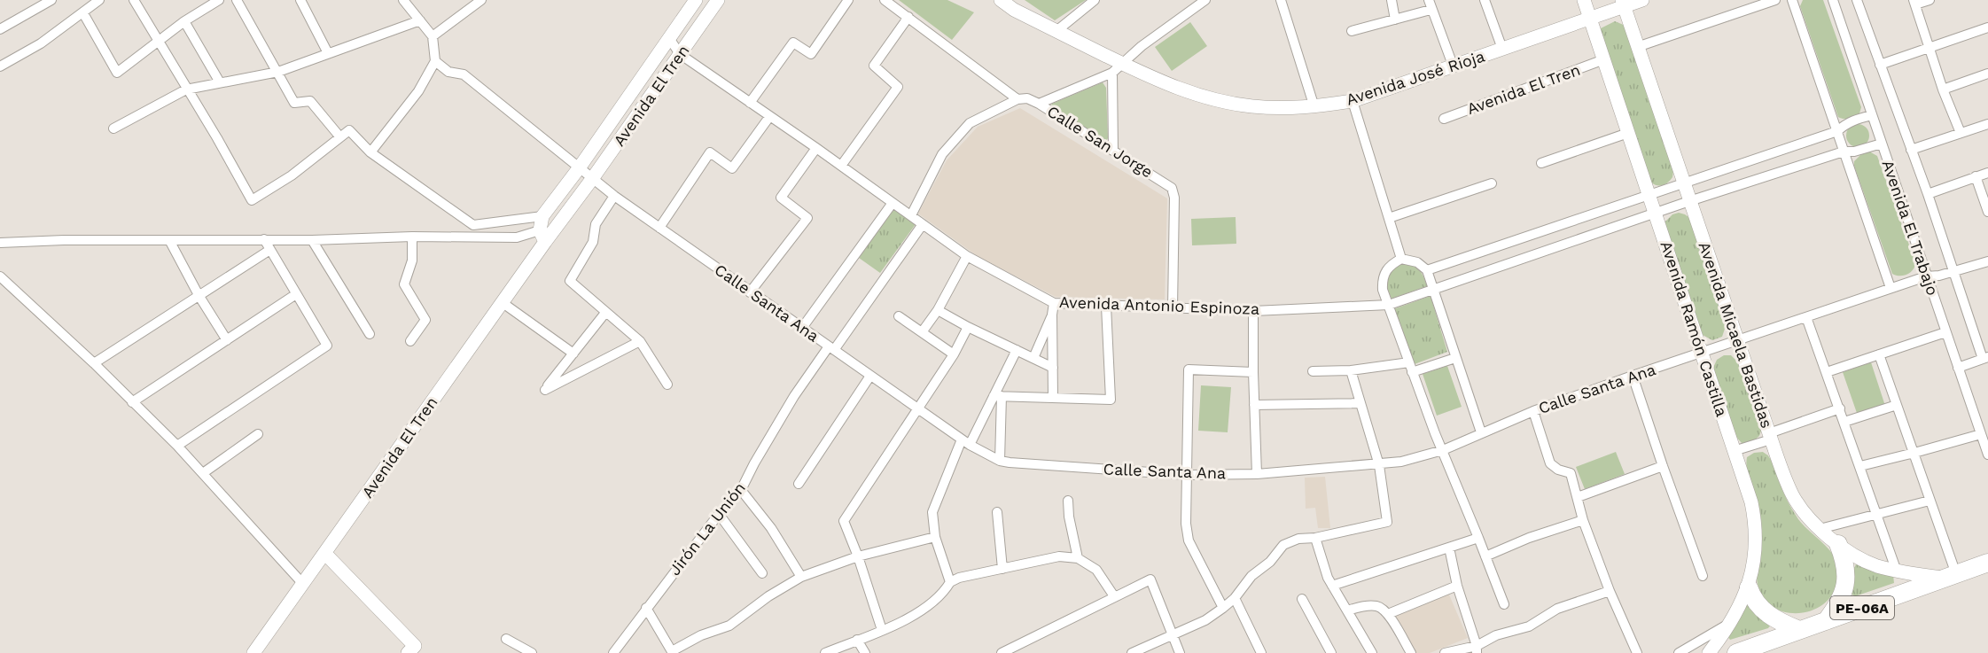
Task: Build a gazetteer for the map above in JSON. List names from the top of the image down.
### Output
{
  "streets": {
    "highway": ["PE-06A"],
    "main road": [
      "Avenida José Rioja",
      "Avenida El Tren",
      "Avenida Ramón Castilla",
      "Avenida Micaela Bastidas"
    ],
    "street": [
      "Calle San Jorge",
      "Avenida El Trabajo",
      "Calle Santa Ana",
      "Avenida Antonio Espinoza",
      "Jirón La Unión"
    ]
  },
  "crossings": [
    ["Avenida José Rioja", "Avenida Ramón Castilla"],
    ["Avenida José Rioja", "Avenida Micaela Bastidas"],
    ["Avenida El Tren", "Calle Santa Ana"],
    ["Avenida El Tren", "Avenida Antonio Espinoza"],
    ["Avenida El Tren", "Avenida Ramón Castilla"],
    ["Calle San Jorge", "Avenida Antonio Espinoza"],
    ["Avenida El Trabajo", "Calle Santa Ana"],
    ["Avenida El Trabajo", "Avenida Antonio Espinoza"],
    ["Calle Santa Ana", "Avenida Ramón Castilla"],
    ["Calle Santa Ana", "Avenida Micaela Bastidas"],
    ["Calle Santa Ana", "Jirón La Unión"],
    ["Avenida Antonio Espinoza", "Avenida Ramón Castilla"],
    ["Avenida Antonio Espinoza", "Avenida Micaela Bastidas"],
    ["Avenida Antonio Espinoza", "Jirón La Unión"],
    ["Avenida Micaela Bastidas", "PE-06A"]
  ]
}
